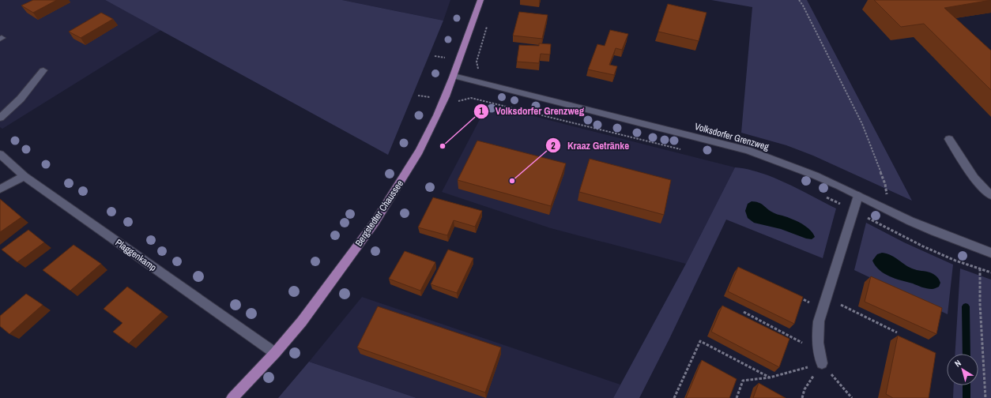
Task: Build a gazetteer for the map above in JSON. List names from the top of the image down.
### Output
{
  "streets": {
    "main road": ["Bergstedter Chaussee"],
    "street": ["Volksdorfer Grenzweg", "Plaggenkamp"]
  },
  "crossings": [
    ["Volksdorfer Grenzweg", "Bergstedter Chaussee"],
    ["Bergstedter Chaussee", "Plaggenkamp"]
  ],
  "places": ["Volksdorfer Grenzweg", "Kraaz Getränke"],
  "north": "top left"
}
